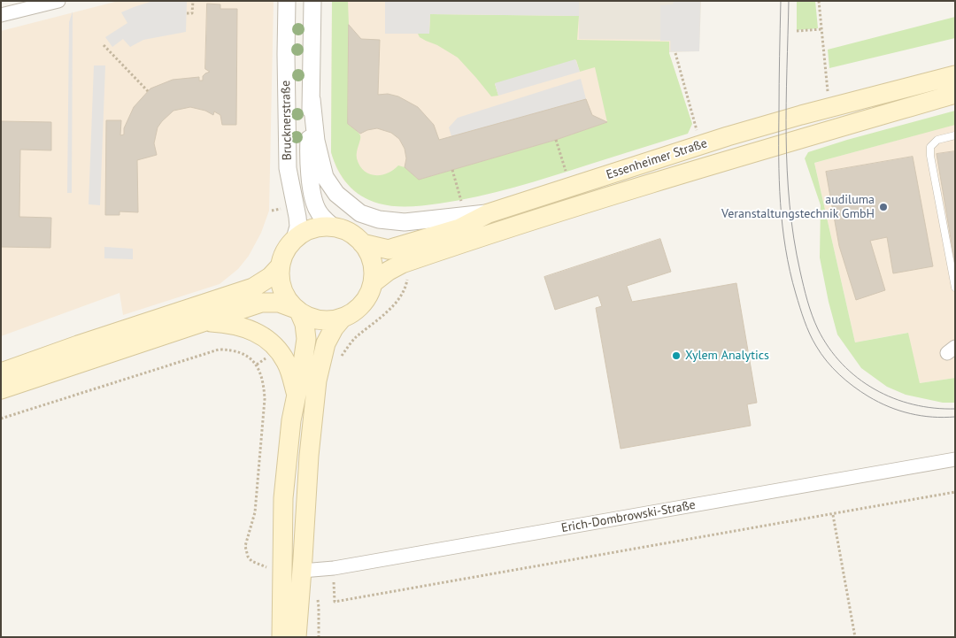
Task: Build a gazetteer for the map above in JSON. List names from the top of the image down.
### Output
{
  "streets": {
    "main road": ["Essenheimer Straße"],
    "street": ["Brucknerstraße", "Erich-Dombrowski-Straße"]
  },
  "crossings": [
    ["Brucknerstraße", "Essenheimer Straße"]
  ],
  "places": ["audiluma Veranstaltungstechnik GmbH", "Xylem Analytics"]
}
